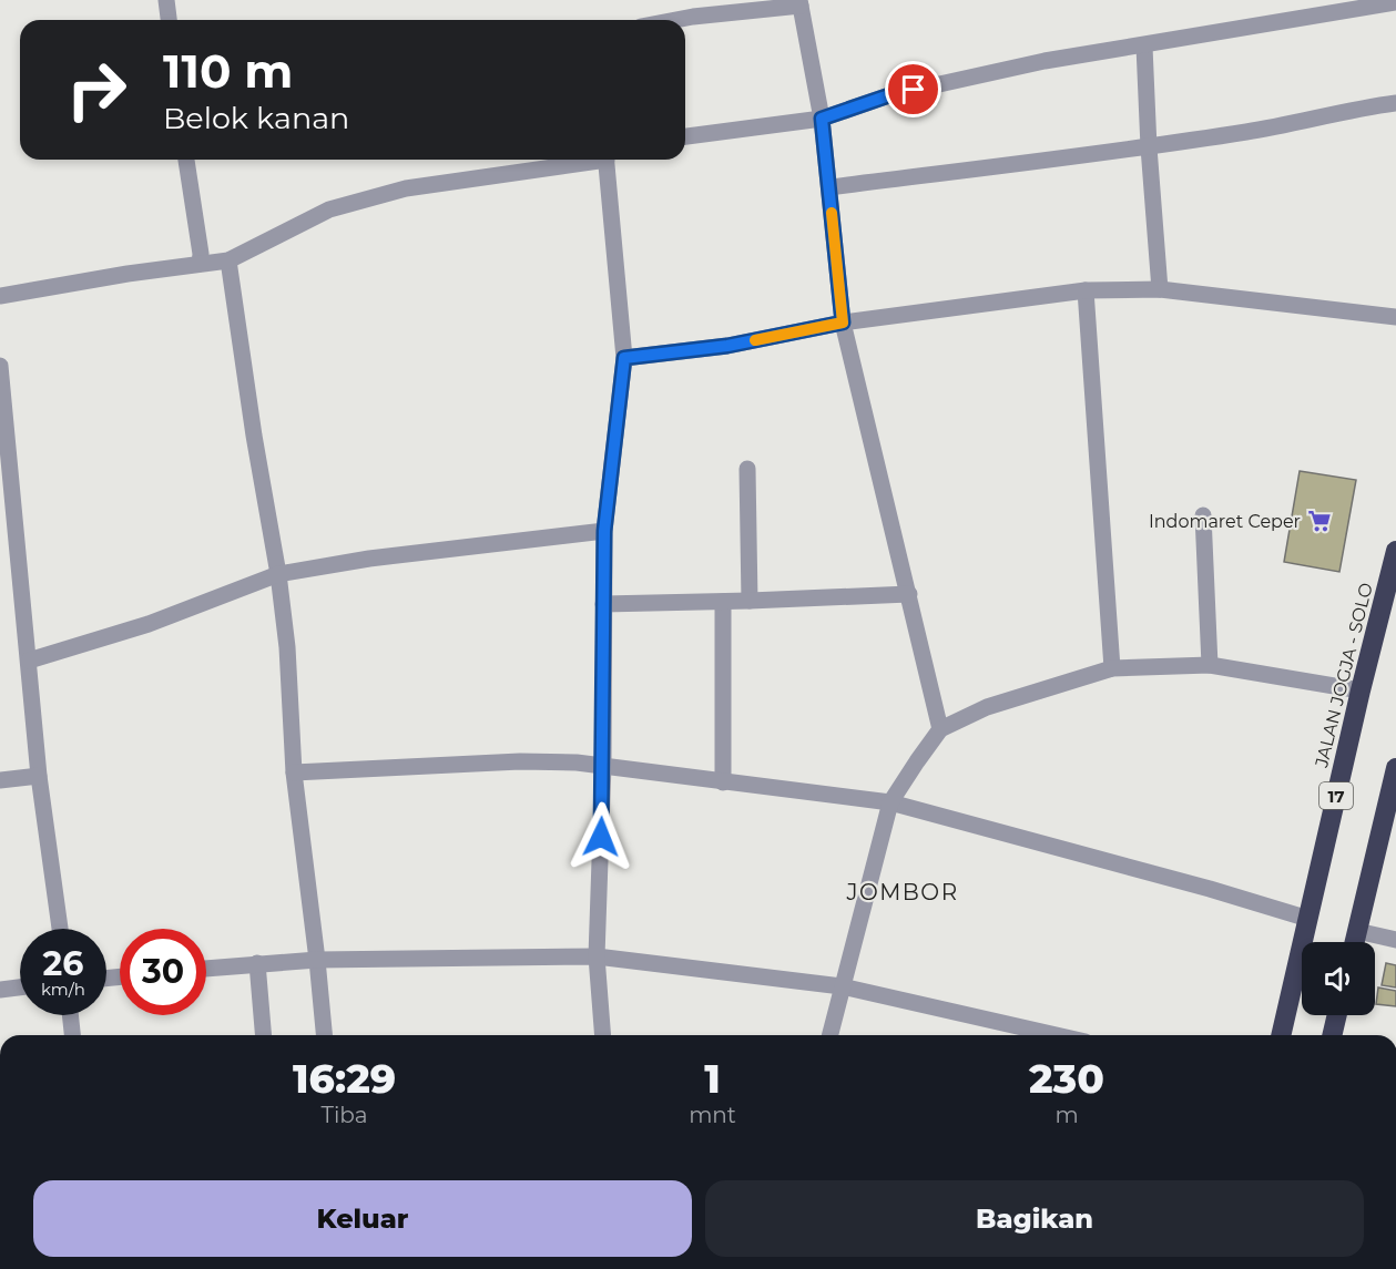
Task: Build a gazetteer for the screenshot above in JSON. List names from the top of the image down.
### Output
{
  "streets": {
    "highway": ["JALAN JOGJA - SOLO", "17"]
  },
  "districts": ["JOMBOR"],
  "places": {
    "supermarket": ["Indomaret Ceper"]
  },
  "page": {
    "turn": ["110 m", "Belok kanan"],
    "speed": "26 km/h",
    "limit": "30",
    "eta": [
      "16:29",
      "Tiba",
      "1",
      "mnt",
      "230",
      "m"
    ],
    "buttons": ["Keluar", "Bagikan"]
  }
}
